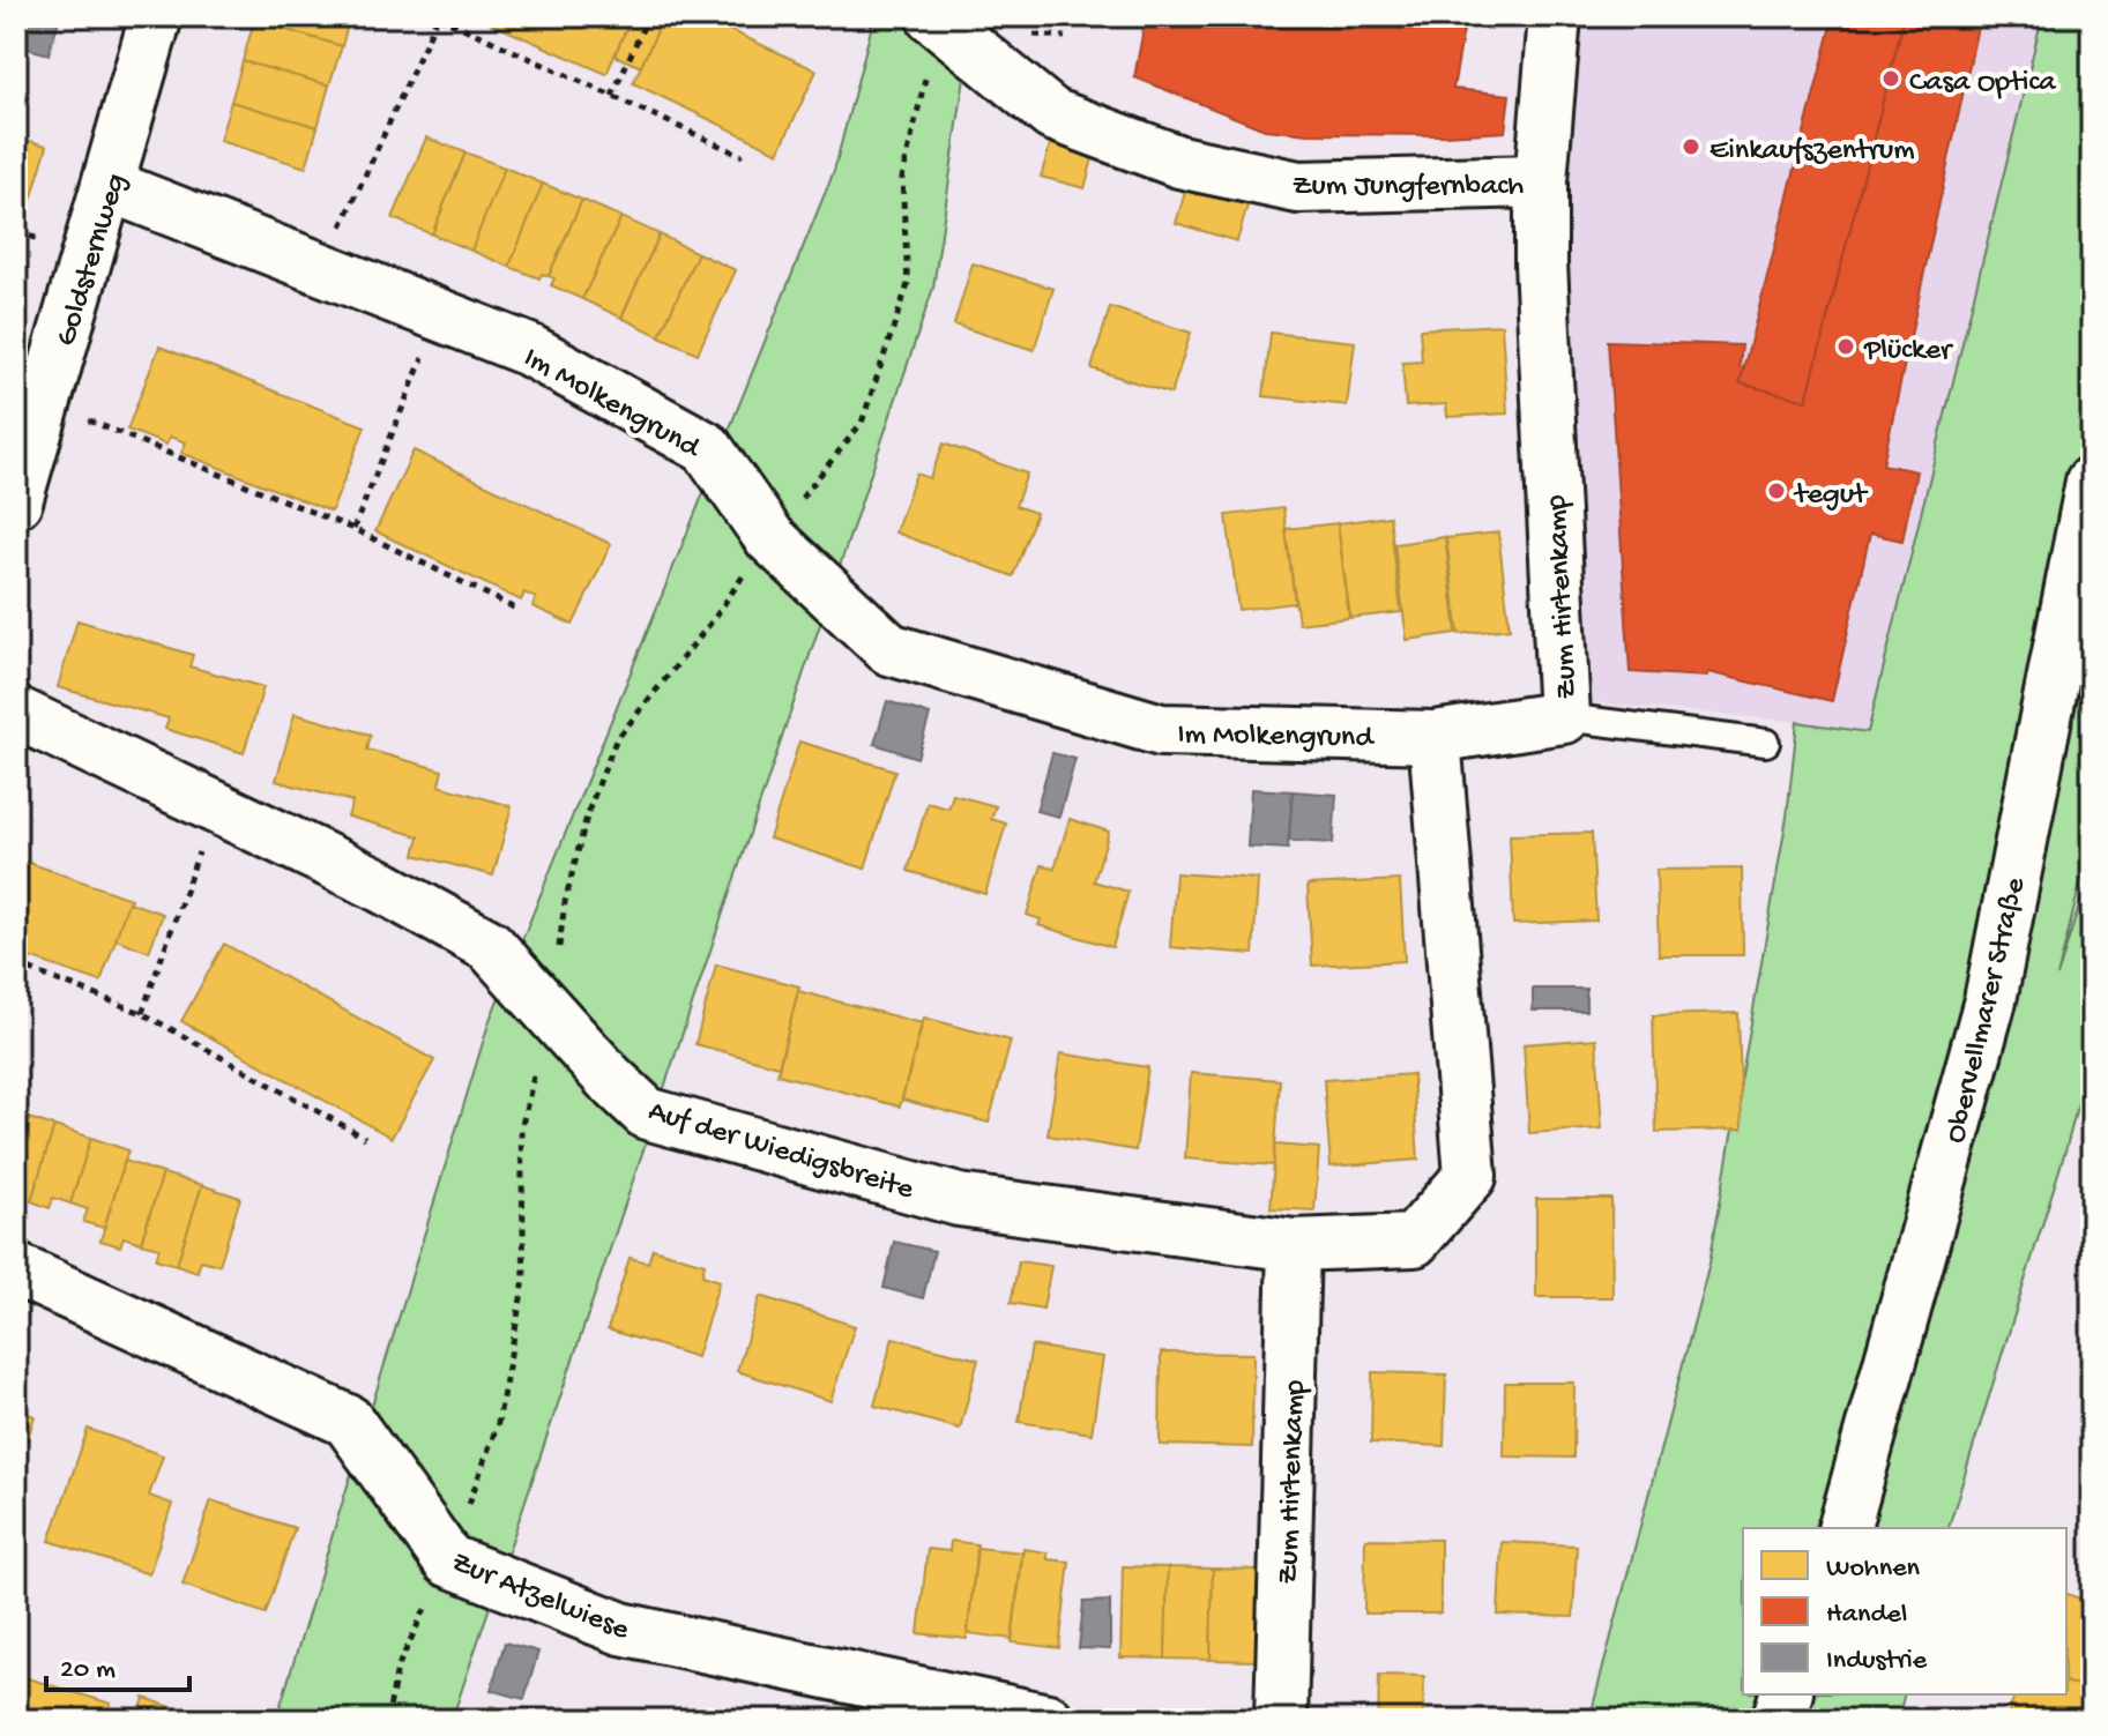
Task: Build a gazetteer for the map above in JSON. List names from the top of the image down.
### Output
{
  "streets": {
    "street": [
      "Zum Jungfernbach",
      "Goldsternweg",
      "Im Molkengrund",
      "Zum Hirtenkamp",
      "Obervellmarer Straße",
      "Auf der Wiedigsbreite",
      "Zur Atzelwiese"
    ]
  },
  "crossings": [
    ["Zum Jungfernbach", "Zum Hirtenkamp"],
    ["Goldsternweg", "Im Molkengrund"],
    ["Im Molkengrund", "Zum Hirtenkamp"],
    ["Im Molkengrund", "Auf der Wiedigsbreite"],
    ["Zum Hirtenkamp", "Auf der Wiedigsbreite"]
  ],
  "places": [
    "Casa Optica",
    "Einkaufszentrum",
    "Plücker",
    "tegut"
  ],
  "legend": ["Wohnen", "Handel", "Industrie"],
  "scale_bar": "20 m"
}
